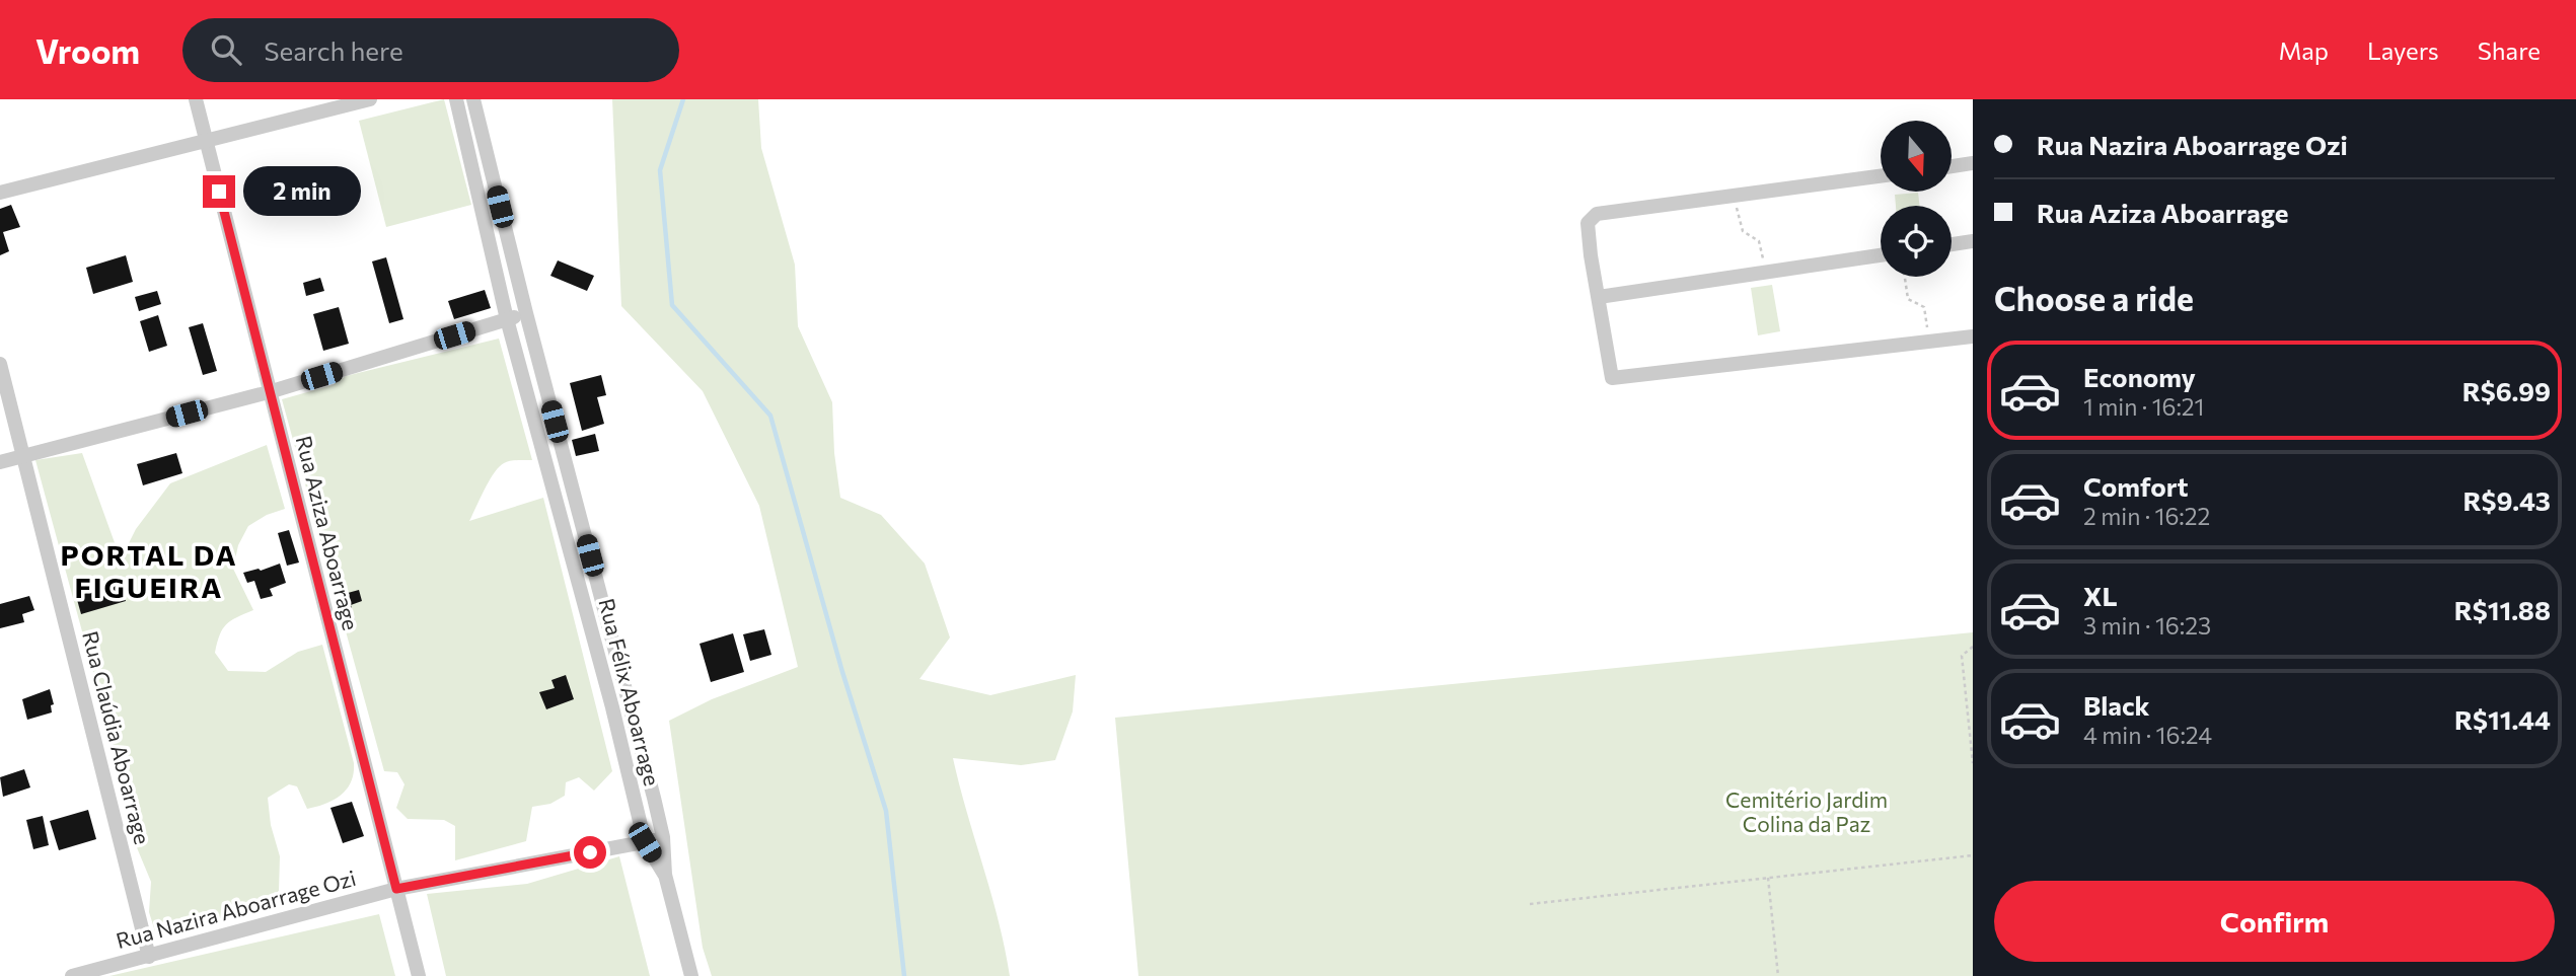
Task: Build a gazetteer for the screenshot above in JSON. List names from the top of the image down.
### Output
{
  "streets": {
    "street": [
      "Rua Aziza Aboarrage",
      "Rua Félix Aboarrage",
      "Rua Claúdia Aboarrage",
      "Rua Nazira Aboarrage Ozi"
    ]
  },
  "crossings": [
    ["Rua Aziza Aboarrage", "Rua Nazira Aboarrage Ozi"],
    ["Rua Félix Aboarrage", "Rua Nazira Aboarrage Ozi"],
    ["Rua Claúdia Aboarrage", "Rua Nazira Aboarrage Ozi"]
  ],
  "districts": ["PORTAL DA FIGUEIRA"],
  "parks": ["Cemitério Jardim Colina da Paz"],
  "north": "bottom",
  "page": {
    "header": "Vroom",
    "search": "Search here",
    "nav": ["Map", "Layers", "Share"],
    "banner": ["Rua Nazira Aboarrage Ozi", "Rua Aziza Aboarrage"],
    "bubble": "2 min",
    "heading": "Choose a ride",
    "list": [
      {
        "name": "Economy",
        "note": "1 min · 16:21",
        "value": "R$6.99"
      },
      {
        "name": "Comfort",
        "note": "2 min · 16:22",
        "value": "R$9.43"
      },
      {
        "name": "XL",
        "note": "3 min · 16:23",
        "value": "R$11.88"
      },
      {
        "name": "Black",
        "note": "4 min · 16:24",
        "value": "R$11.44"
      }
    ],
    "buttons": "Confirm"
  }
}
